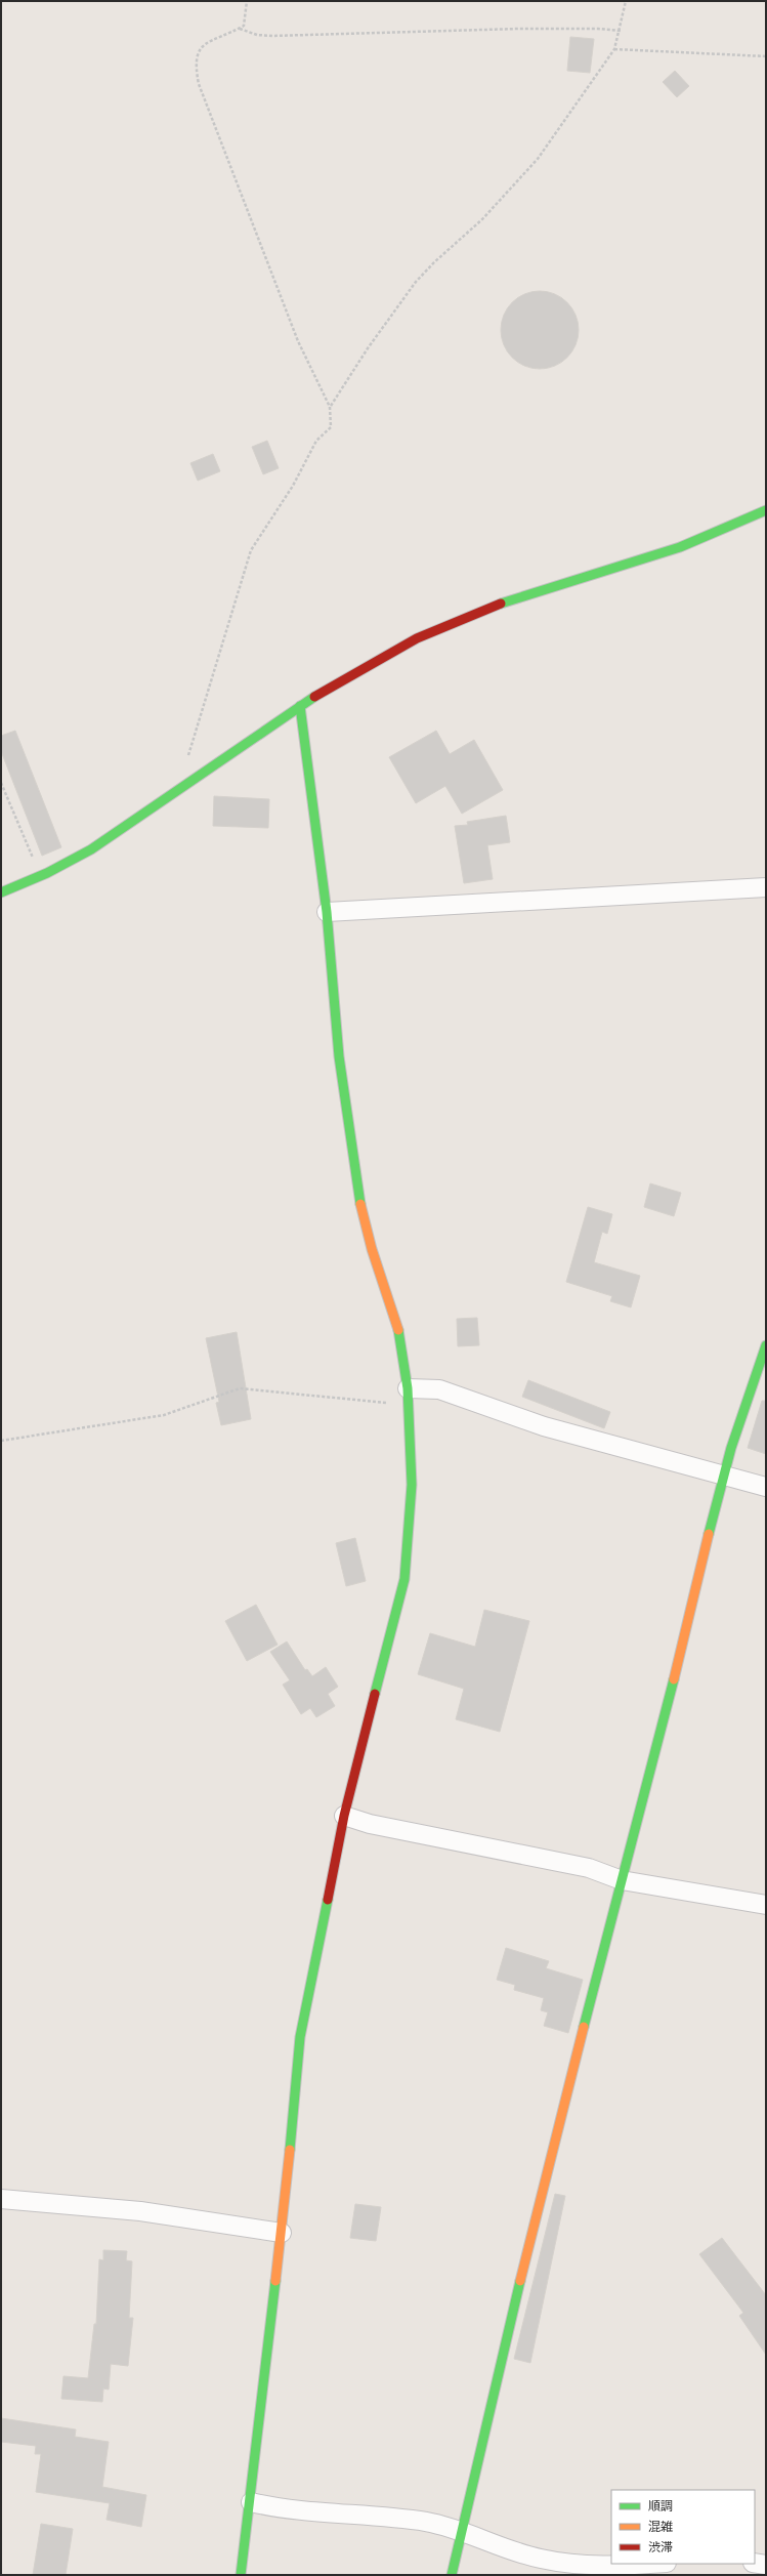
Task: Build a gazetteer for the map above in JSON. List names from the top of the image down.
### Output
{
  "legend": ["順調", "混雑", "渋滞"]
}
